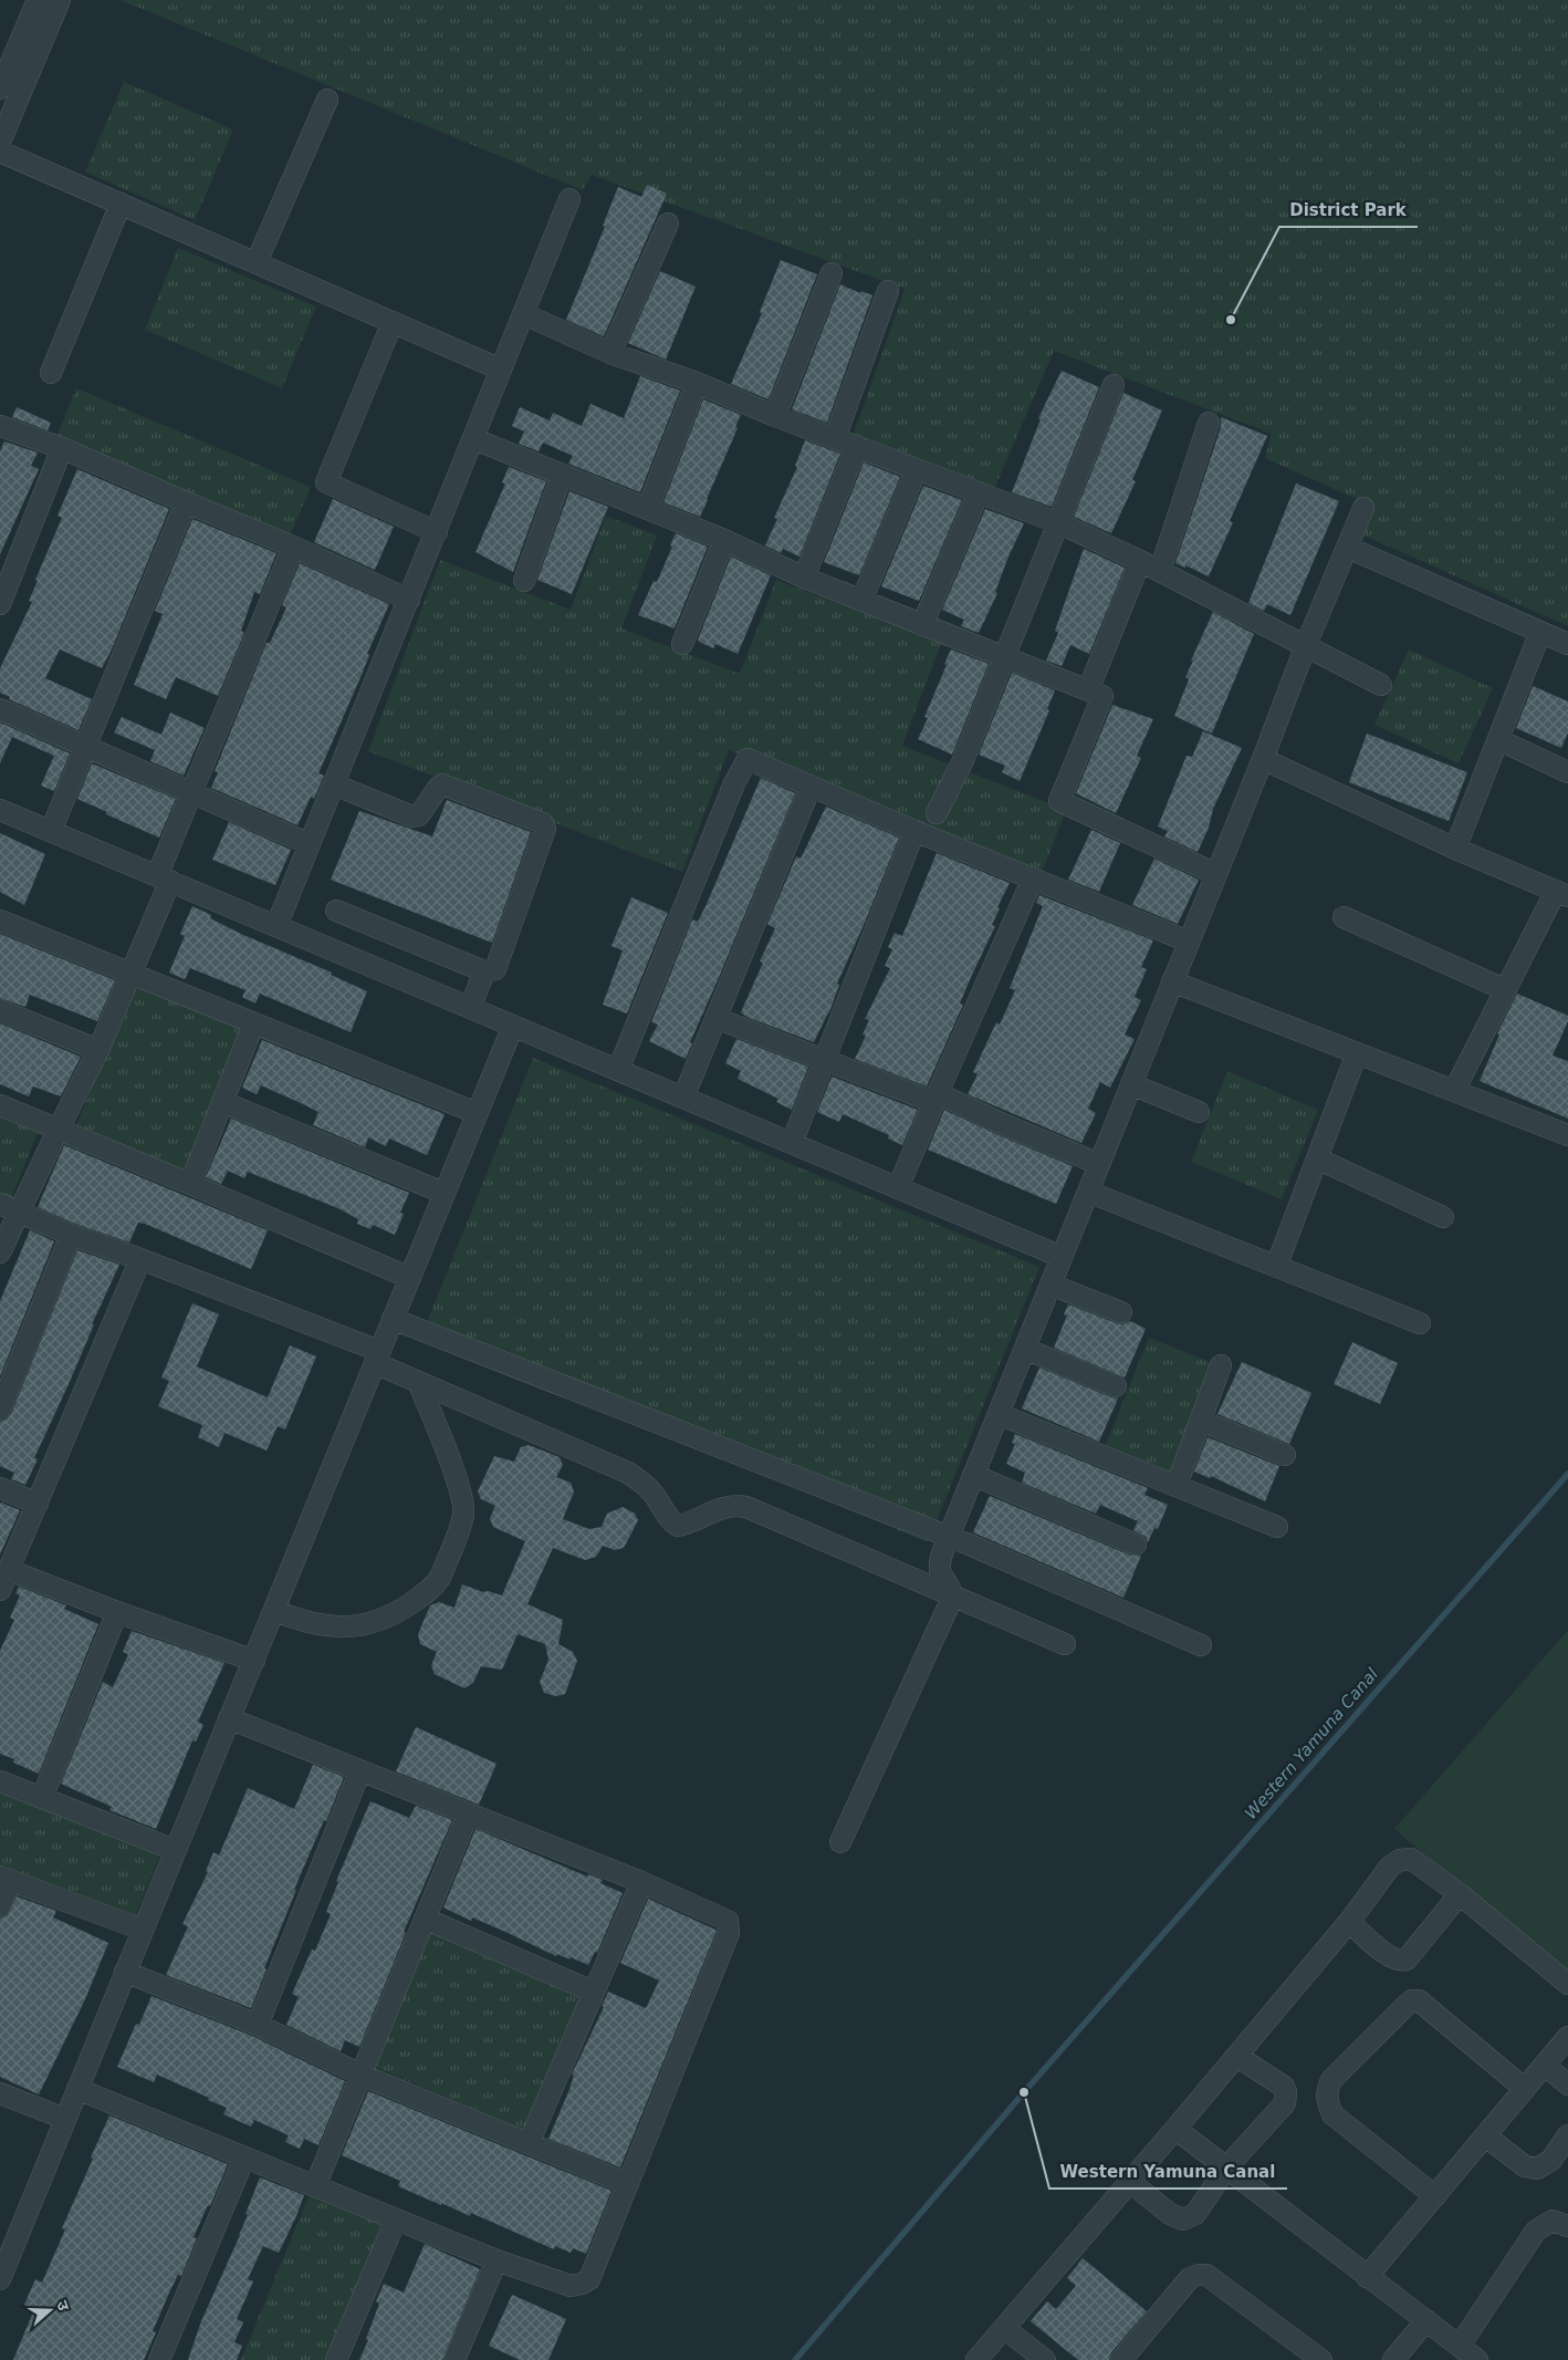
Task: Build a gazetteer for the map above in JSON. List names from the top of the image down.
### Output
{
  "water": ["Western Yamuna Canal"],
  "places": ["District Park", "Western Yamuna Canal"],
  "north": "right"
}
